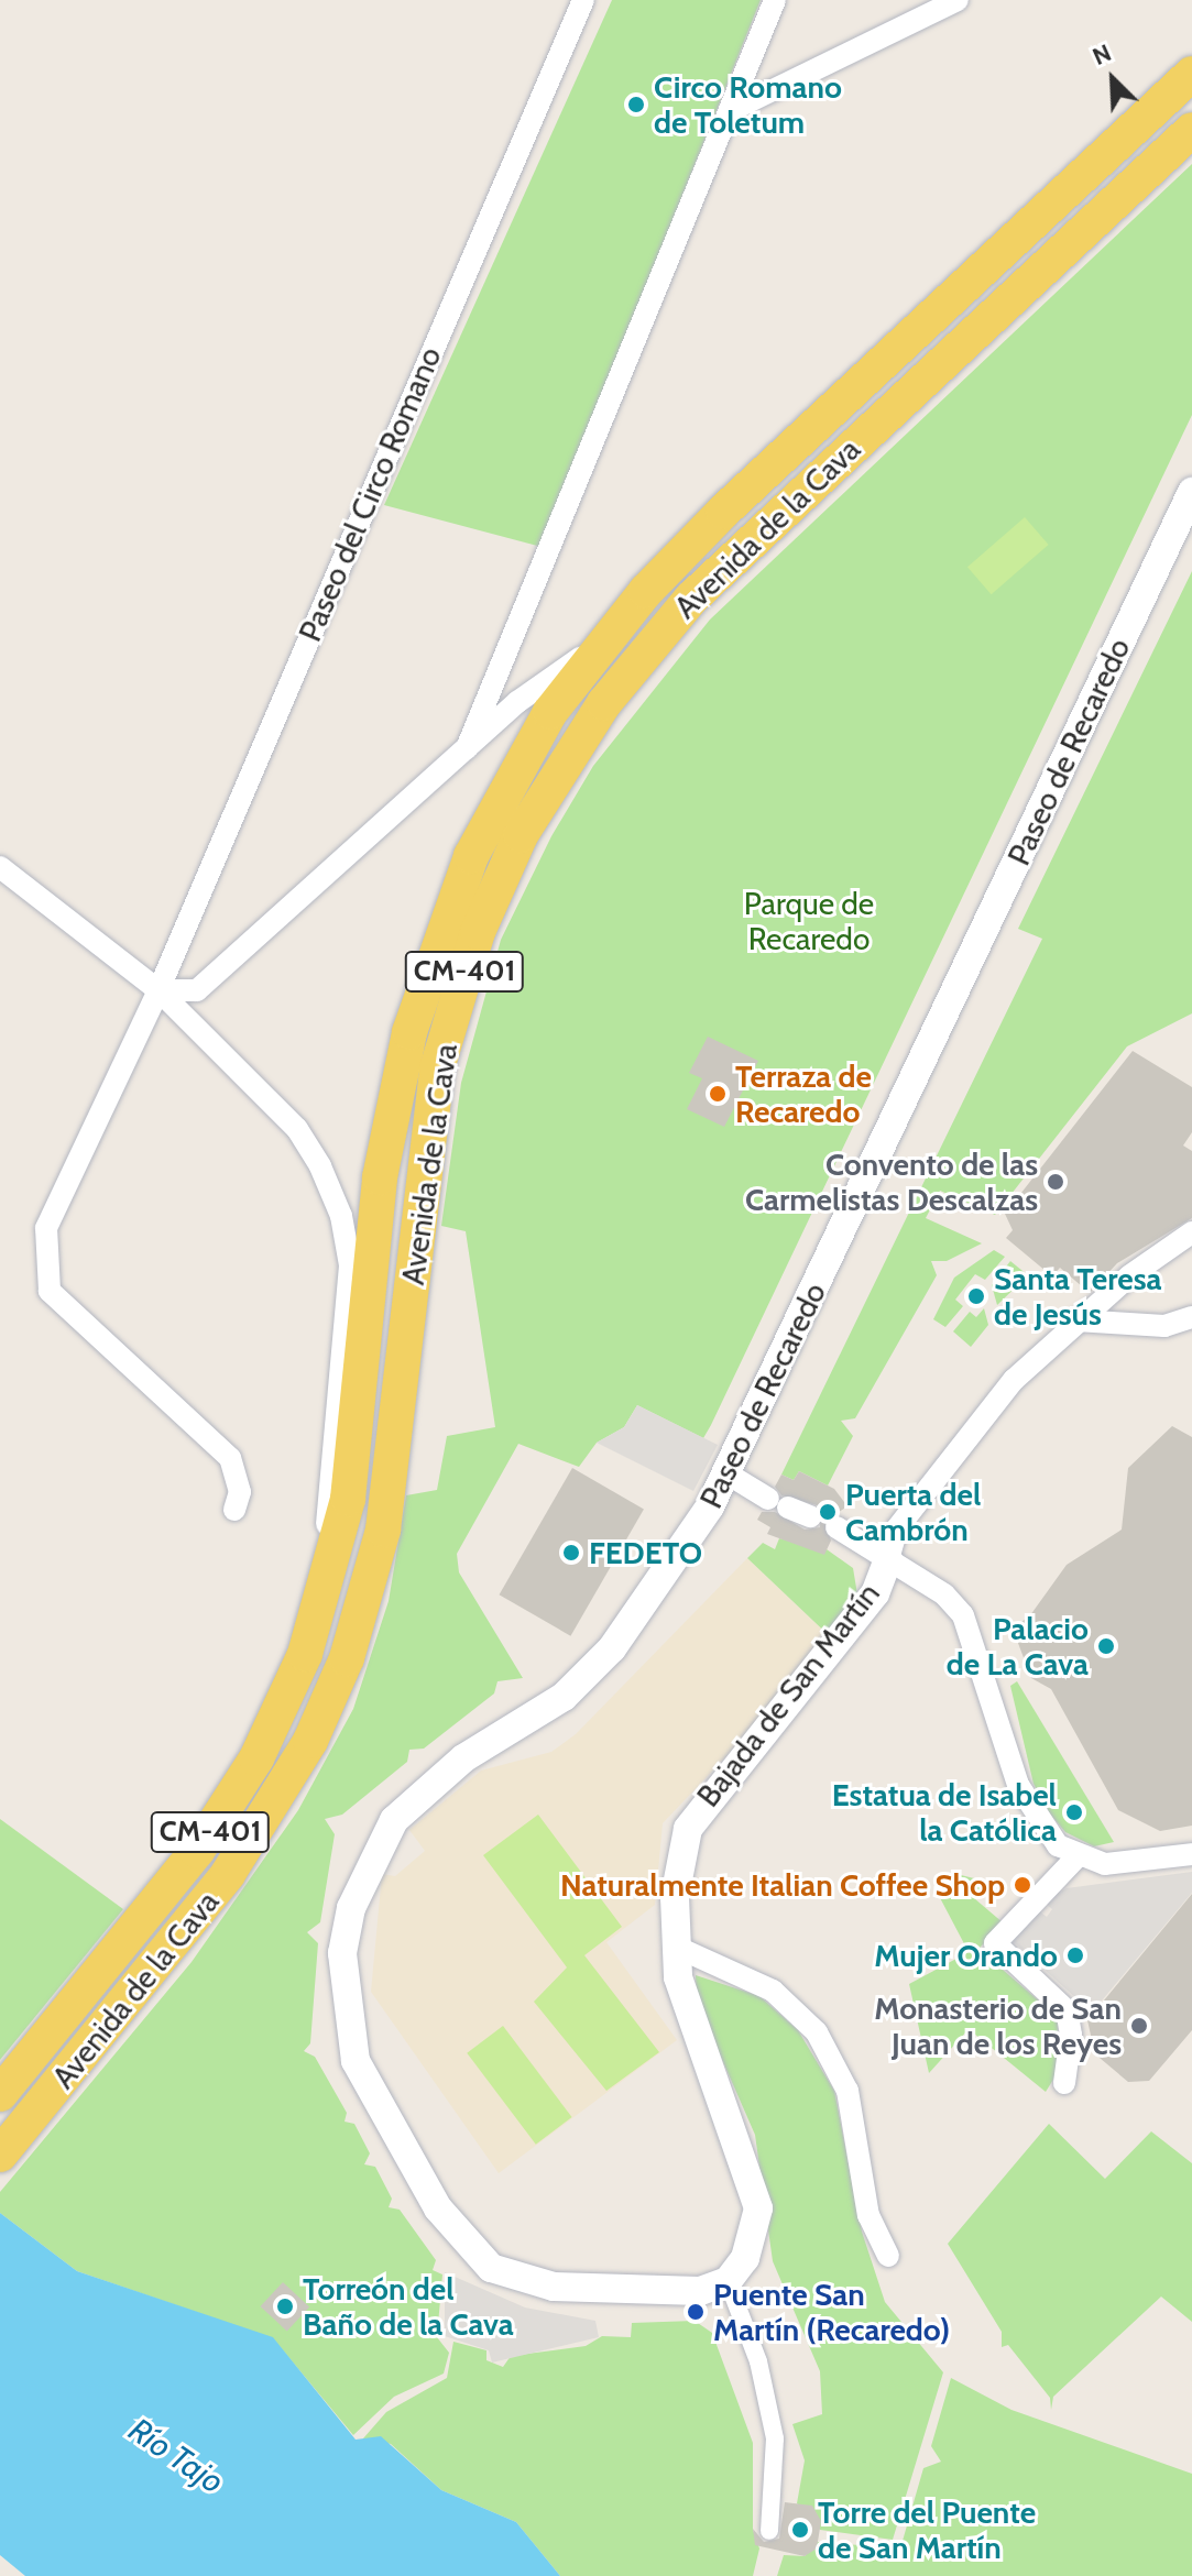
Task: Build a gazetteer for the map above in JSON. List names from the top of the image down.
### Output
{
  "streets": {
    "main road": ["Avenida de la Cava", "CM-401"],
    "street": ["Paseo del Circo Romano", "Paseo de Recaredo", "Bajada de San Martín"]
  },
  "crossings": [
    ["Paseo del Circo Romano", "Avenida de la Cava"],
    ["Paseo de Recaredo", "Bajada de San Martín"]
  ],
  "water": ["Río Tajo"],
  "parks": ["Parque de Recaredo"],
  "places": [
    "Circo Romano de Toletum",
    "Terraza de Recaredo",
    "Convento de las Carmelistas Descalzas",
    "Santa Teresa de Jesús",
    "Puerta del Cambrón",
    "FEDETO",
    "Palacio de La Cava",
    "Estatua de Isabel la Católica",
    "Naturalmente Italian Coffee Shop",
    "Mujer Orando",
    "Monasterio de San Juan de los Reyes",
    "Torreón del Baño de la Cava",
    "Puente San Martín (Recaredo)",
    "Torre del Puente de San Martín"
  ],
  "north": "top left"
}
